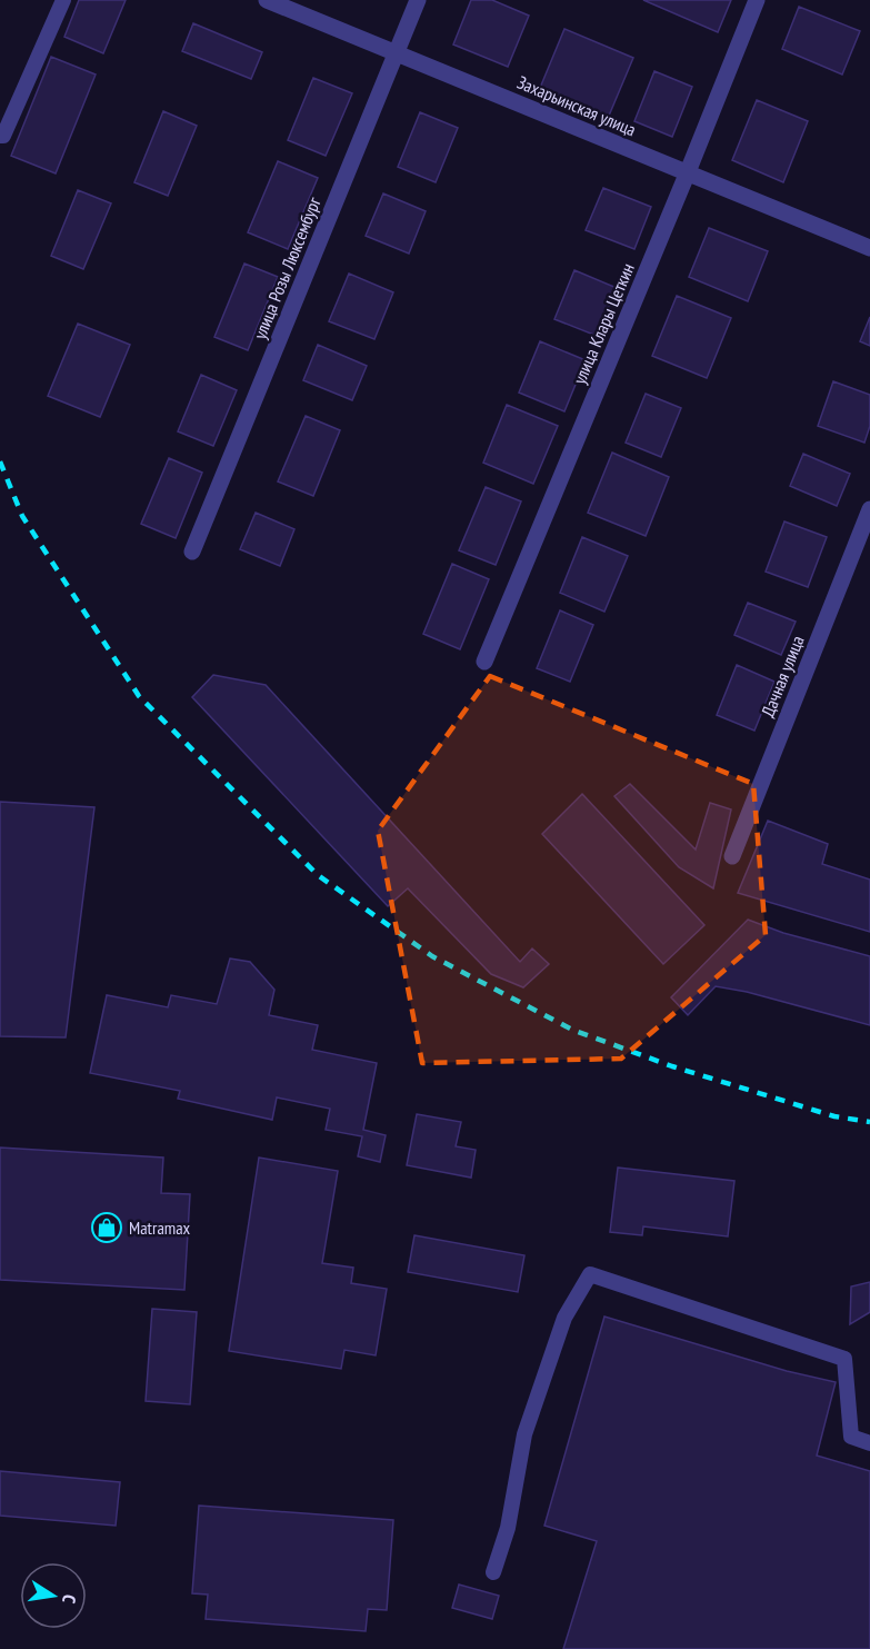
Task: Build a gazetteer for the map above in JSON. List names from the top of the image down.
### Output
{
  "streets": {
    "street": [
      "Захарьинская улица",
      "улица Розы Люксембург",
      "улица Клары Цеткин",
      "Дачная улица"
    ]
  },
  "crossings": [
    ["Захарьинская улица", "улица Розы Люксембург"],
    ["Захарьинская улица", "улица Клары Цеткин"]
  ],
  "places": {
    "shop": ["Matramax"]
  },
  "north": "right"
}
